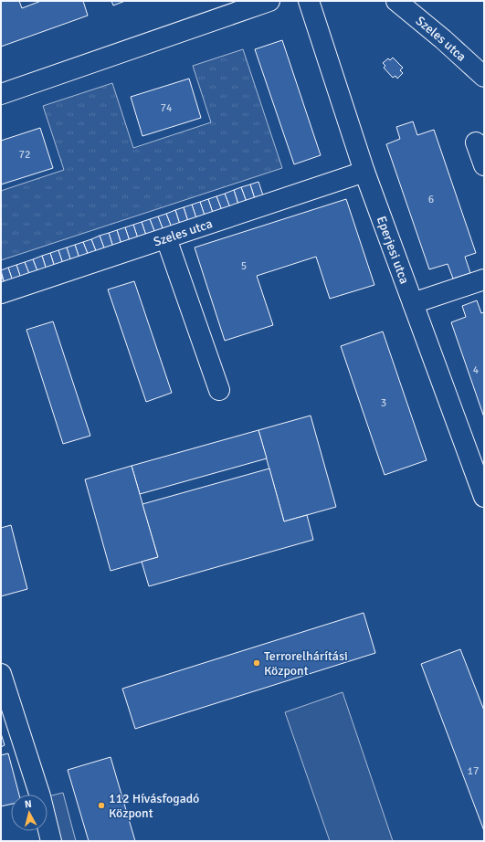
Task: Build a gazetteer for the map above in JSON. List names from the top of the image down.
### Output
{
  "streets": {
    "street": ["Szeles utca", "Eperjesi utca"]
  },
  "crossings": [
    ["Szeles utca", "Eperjesi utca"]
  ],
  "places": ["Terrorelhárítási Központ", "112 Hívásfogadó Központ"],
  "house_numbers": [
    "74",
    "72",
    "6",
    "5",
    "4",
    "3",
    "17"
  ],
  "north": "top"
}
